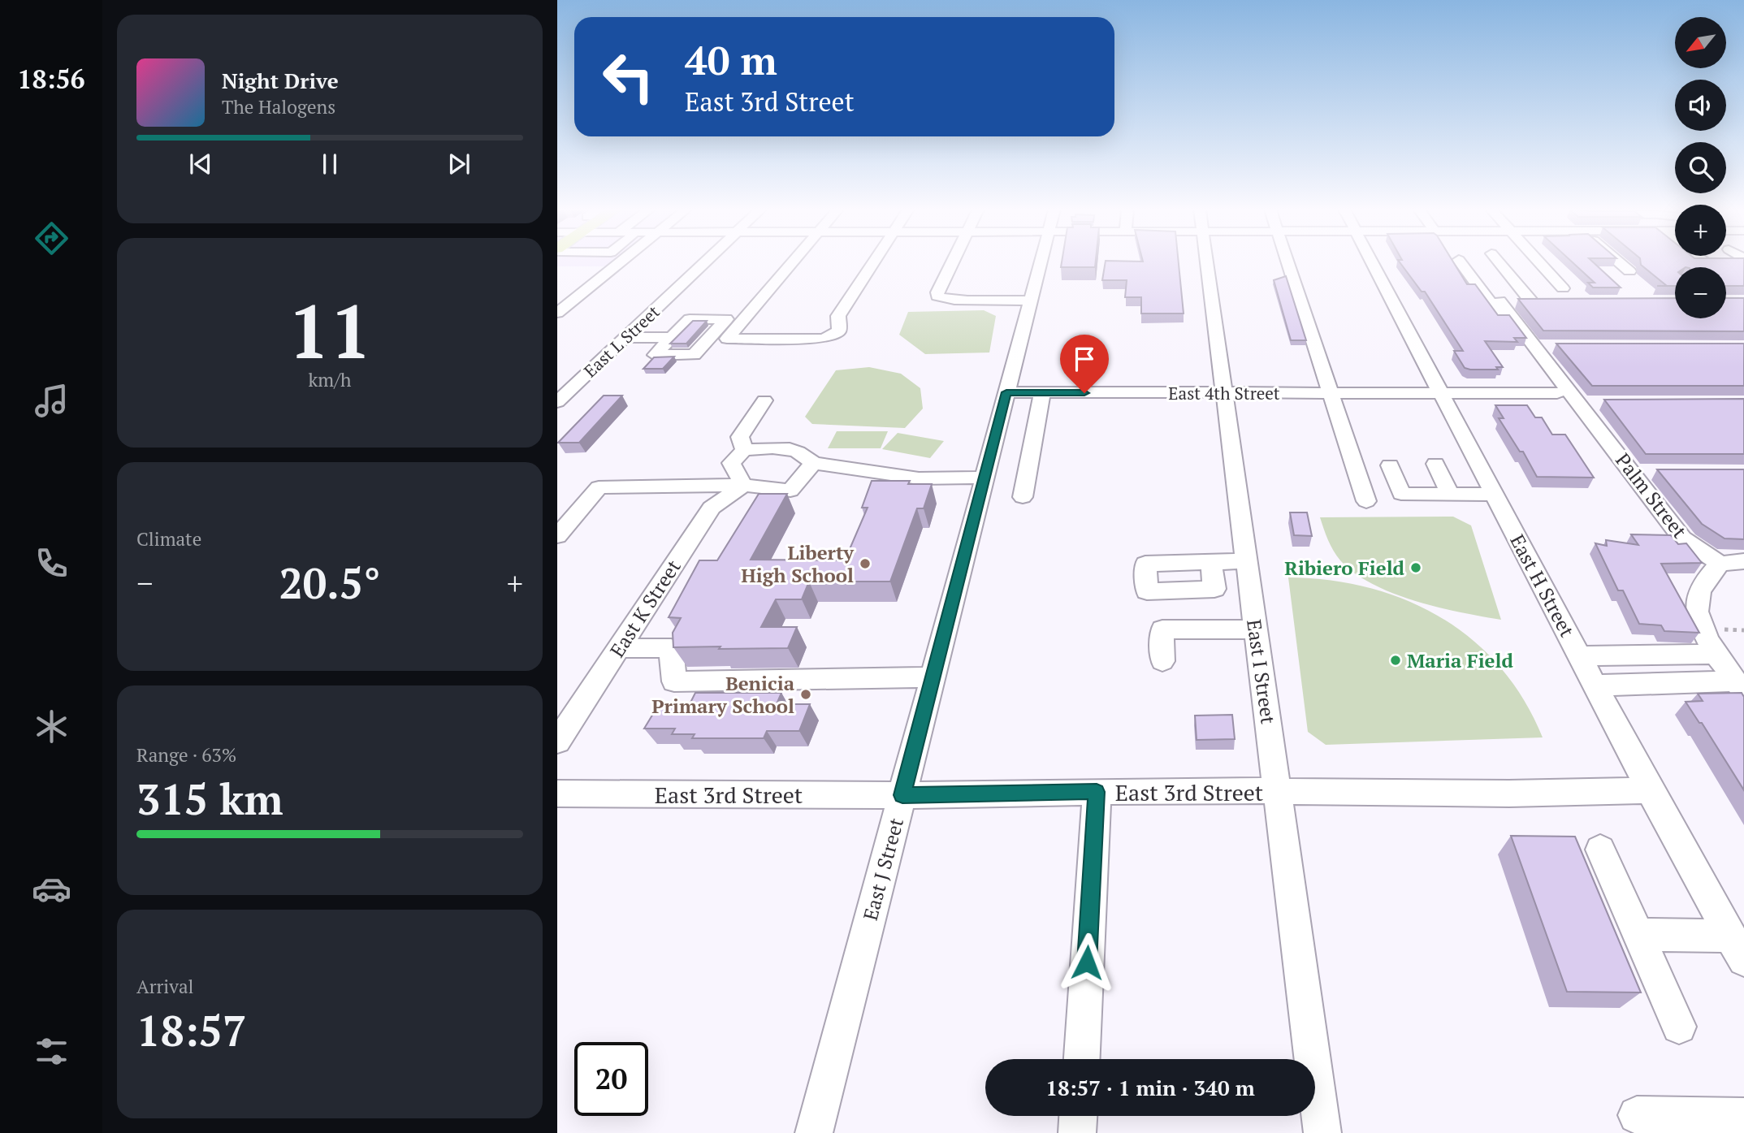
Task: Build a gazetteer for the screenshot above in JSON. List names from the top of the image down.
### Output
{
  "streets": {
    "street": [
      "East L Street",
      "East 4th Street",
      "Palm Street",
      "East H Street",
      "East K Street",
      "East I Street",
      "East 3rd Street",
      "East J Street"
    ]
  },
  "crossings": [
    ["East 4th Street", "East H Street"],
    ["East 4th Street", "East I Street"],
    ["East 4th Street", "East J Street"],
    ["East H Street", "East 3rd Street"],
    ["East I Street", "East 3rd Street"],
    ["East 3rd Street", "East J Street"]
  ],
  "places": [
    "Liberty High School",
    "Ribiero Field",
    "Maria Field",
    "Benicia Primary School"
  ],
  "north": "bottom left",
  "page": {
    "tabs": "18:56",
    "map_buttons": ["+", "−"],
    "turn": ["40 m", "East 3rd Street"],
    "song": ["Night Drive", "The Halogens"],
    "tile": [
      ["11", "km/h"],
      "Climate",
      ["Range · 63%", "315 km"],
      ["Arrival", "18:57"]
    ],
    "heat": ["−", "20.5°", "+"],
    "limit": "20",
    "trip": "18:57 · 1 min · 340 m"
  }
}
